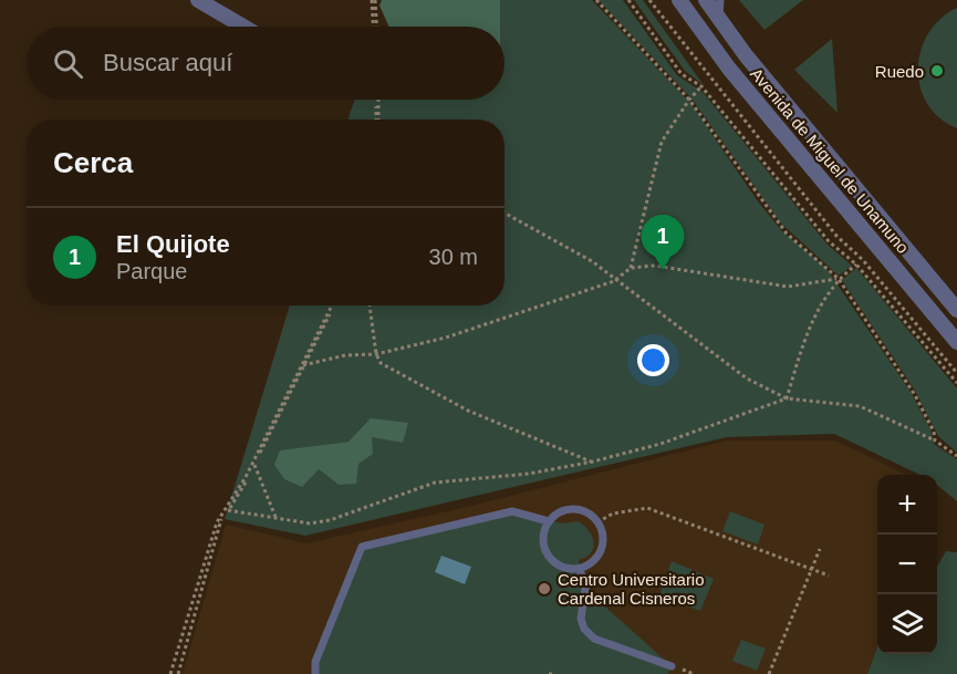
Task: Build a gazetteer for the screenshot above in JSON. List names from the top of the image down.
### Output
{
  "streets": {
    "street": ["Avenida de Miguel de Unamuno"]
  },
  "places": ["Ruedo", "Centro Universitario Cardenal Cisneros"],
  "page": {
    "search": "Buscar aquí",
    "heading": "Cerca",
    "list": [
      {
        "mark": "1",
        "name": "El Quijote",
        "note": "Parque",
        "value": "30 m"
      }
    ],
    "pins": "1",
    "map_buttons": ["+", "−"]
  }
}
